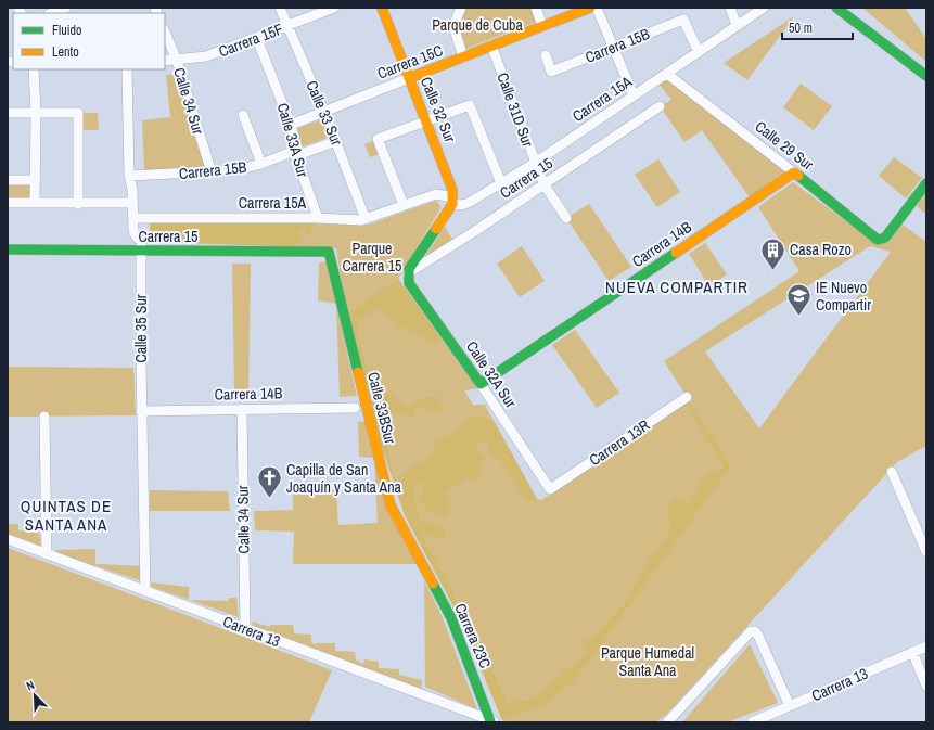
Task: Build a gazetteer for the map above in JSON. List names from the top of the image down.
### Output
{
  "streets": {
    "street": [
      "Carrera 15F",
      "Carrera 15B",
      "Carrera 15C",
      "Carrera 15A",
      "Calle 34 Sur",
      "Calle 32 Sur",
      "Calle 31D Sur",
      "Calle 33 Sur",
      "Calle 33A Sur",
      "Calle 29 Sur",
      "Carrera 15",
      "Carrera 14B",
      "Calle 35 Sur",
      "Calle 32A Sur",
      "Calle 33BSur",
      "Carrera 13R",
      "Carrera 13",
      "Carrera 23C"
    ]
  },
  "crossings": [
    ["Carrera 15F", "Calle 34 Sur"],
    ["Carrera 15F", "Calle 33 Sur"],
    ["Carrera 15F", "Calle 33A Sur"],
    ["Carrera 15B", "Carrera 15A"],
    ["Carrera 15B", "Calle 34 Sur"],
    ["Carrera 15B", "Calle 33 Sur"],
    ["Carrera 15B", "Calle 33A Sur"],
    ["Carrera 15B", "Calle 35 Sur"],
    ["Carrera 15C", "Calle 32 Sur"],
    ["Carrera 15C", "Calle 31D Sur"],
    ["Carrera 15C", "Calle 33 Sur"],
    ["Carrera 15C", "Calle 33A Sur"],
    ["Carrera 15A", "Calle 32 Sur"],
    ["Carrera 15A", "Calle 31D Sur"],
    ["Carrera 15A", "Calle 33 Sur"],
    ["Carrera 15A", "Calle 33A Sur"],
    ["Carrera 15A", "Calle 29 Sur"],
    ["Carrera 15A", "Calle 35 Sur"],
    ["Calle 34 Sur", "Carrera 14B"],
    ["Calle 34 Sur", "Carrera 13"],
    ["Calle 31D Sur", "Carrera 15"],
    ["Calle 29 Sur", "Carrera 14B"],
    ["Carrera 15", "Calle 35 Sur"],
    ["Carrera 15", "Calle 32A Sur"],
    ["Carrera 15", "Calle 33BSur"],
    ["Carrera 14B", "Calle 35 Sur"],
    ["Carrera 14B", "Calle 32A Sur"],
    ["Calle 35 Sur", "Carrera 13"],
    ["Calle 32A Sur", "Carrera 13R"],
    ["Calle 33BSur", "Carrera 23C"],
    ["Carrera 13", "Carrera 23C"]
  ],
  "districts": ["NUEVA COMPARTIR", "QUINTAS DE SANTA ANA"],
  "parks": ["Parque de Cuba", "Parque Carrera 15", "Parque Humedal Santa Ana"],
  "places": {
    "building": ["Casa Rozo"],
    "school or university": ["IE Nuevo Compartir"],
    "church": ["Capilla de San Joaquín y Santa Ana"]
  },
  "legend": ["Fluido", "Lento"],
  "scale_bar": "50 m",
  "north": "top left"
}
